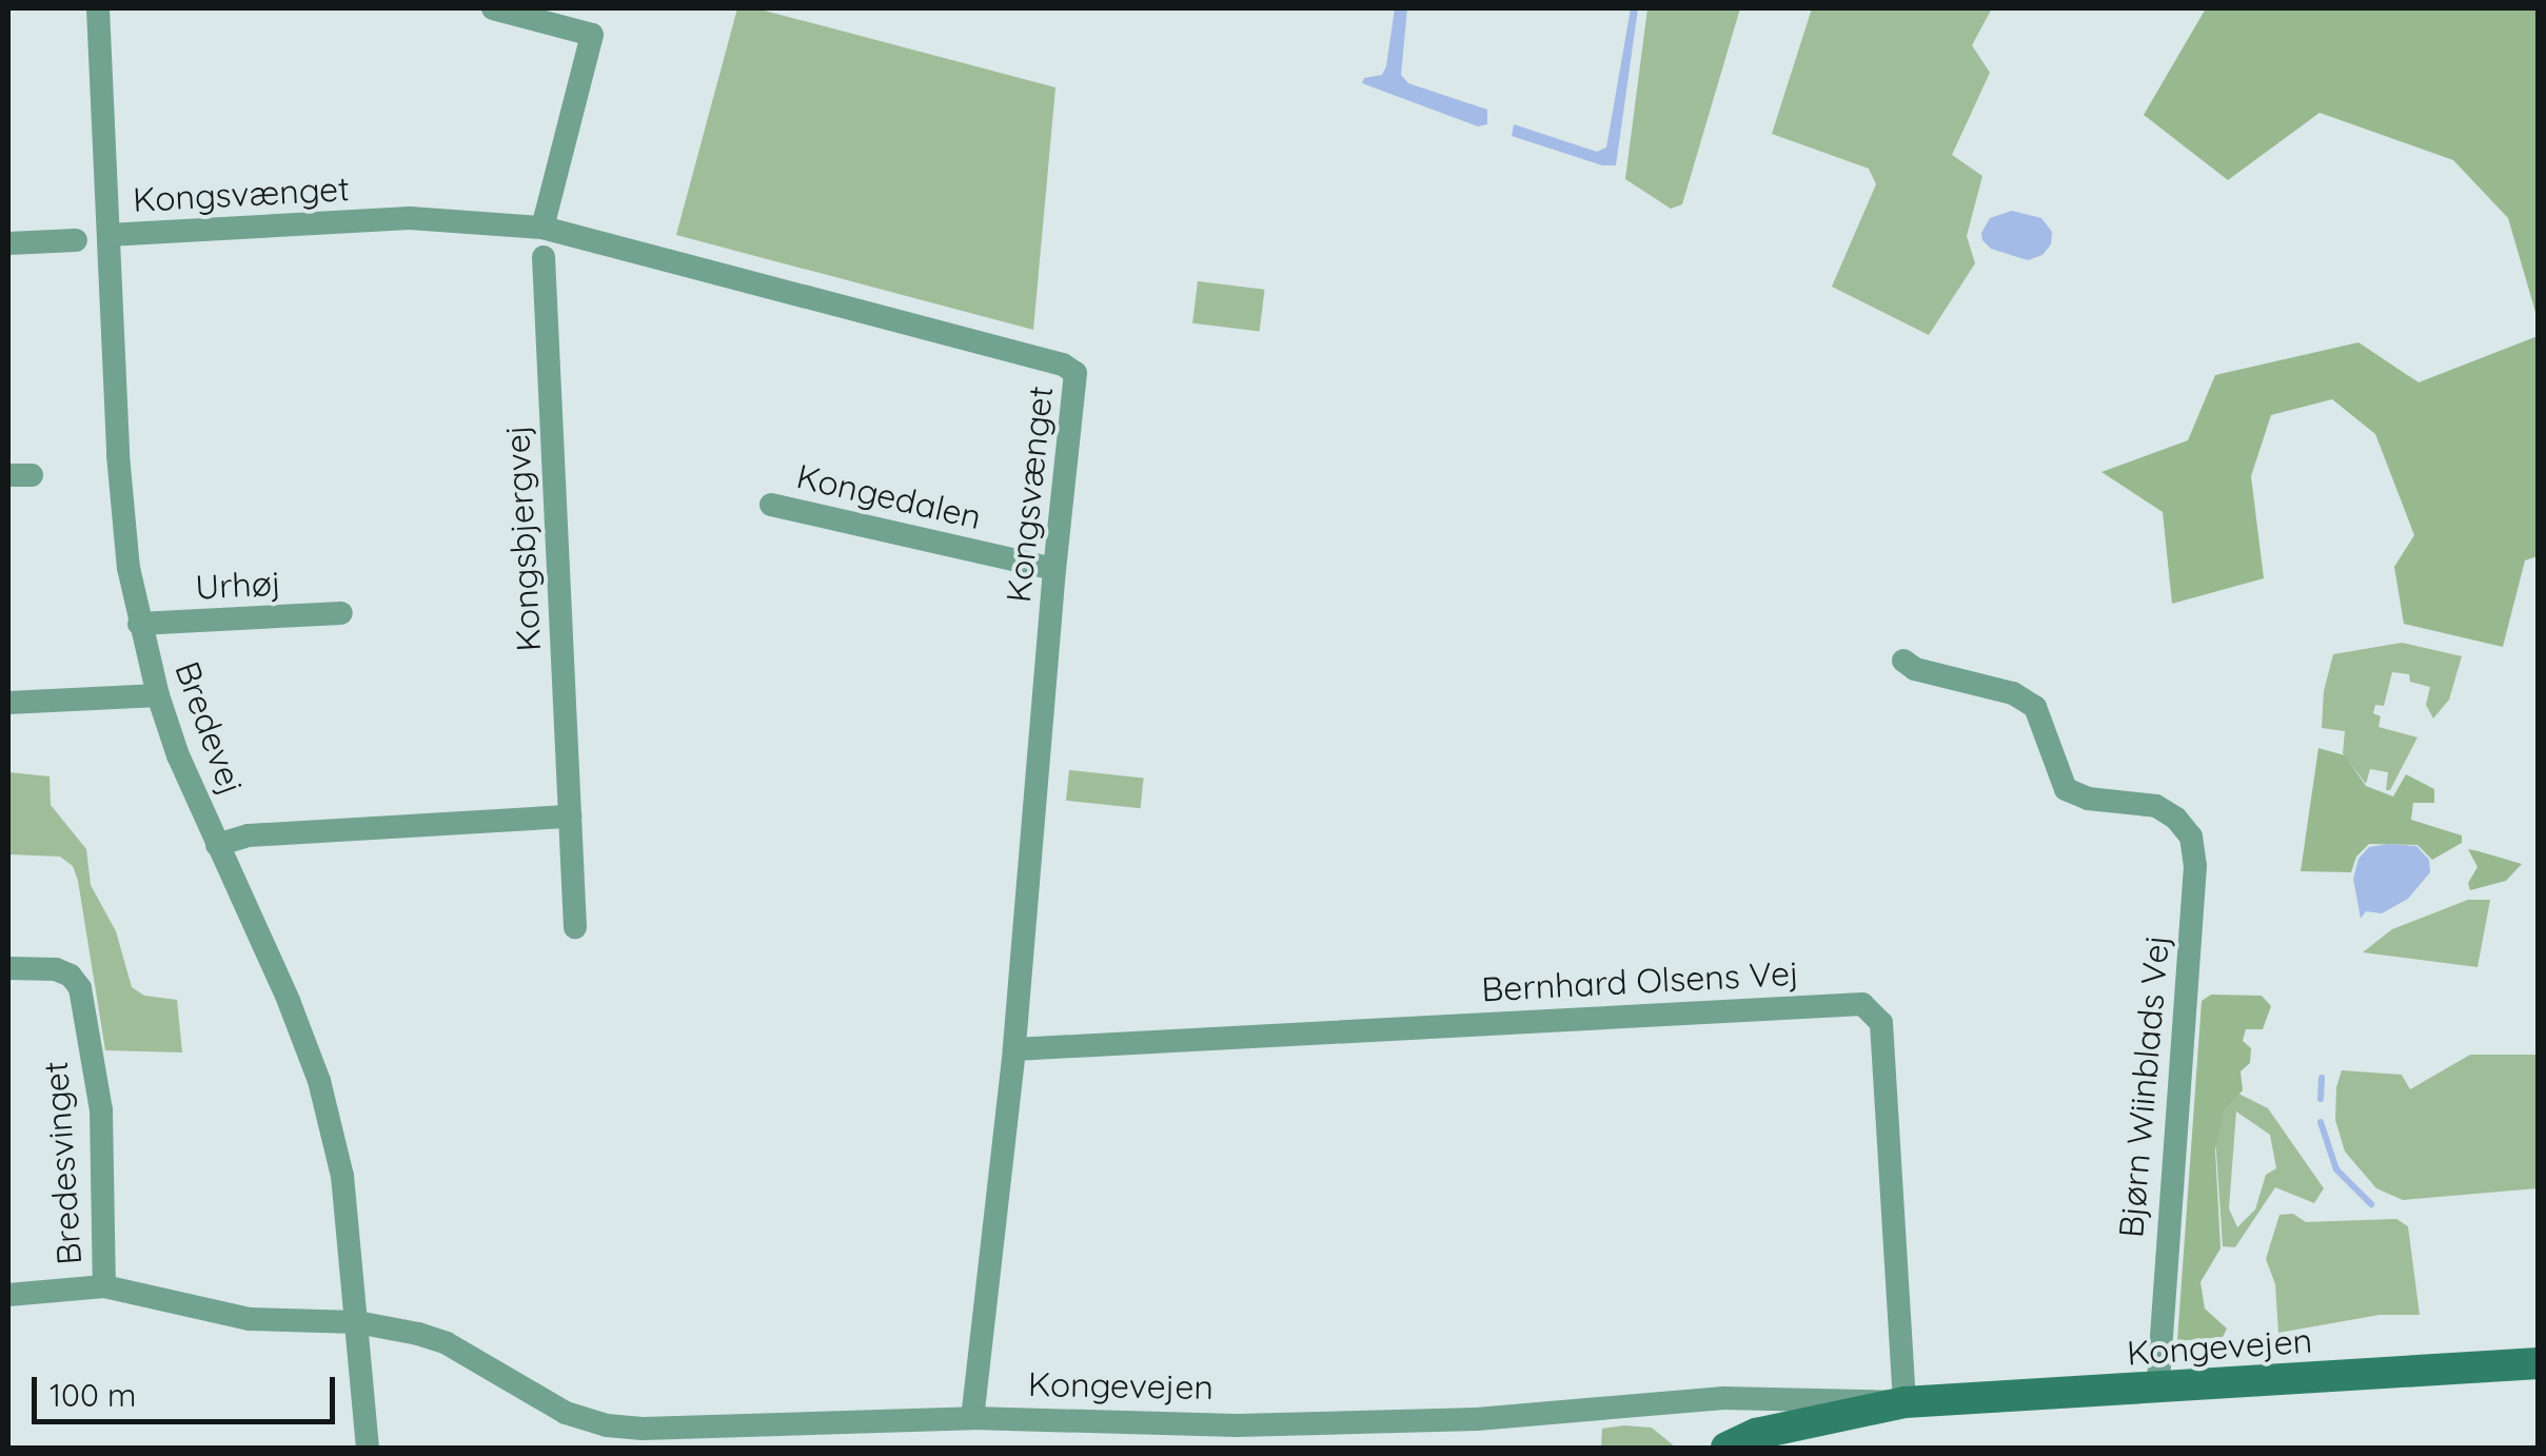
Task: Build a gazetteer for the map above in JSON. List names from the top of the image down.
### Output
{
  "streets": {
    "street": [
      "Kongsvænget",
      "Kongedalen",
      "Kongsbjergvej",
      "Urhøj",
      "Bredevej",
      "Bernhard Olsens Vej",
      "Bjørn Wiinblads Vej",
      "Bredesvinget",
      "Kongevejen"
    ]
  },
  "crossings": [
    ["Kongsvænget", "Kongedalen"],
    ["Kongsvænget", "Bredevej"],
    ["Kongsvænget", "Bernhard Olsens Vej"],
    ["Kongsvænget", "Kongevejen"],
    ["Urhøj", "Bredevej"],
    ["Bredevej", "Bredesvinget"],
    ["Bredevej", "Kongevejen"],
    ["Bernhard Olsens Vej", "Kongevejen"],
    ["Bjørn Wiinblads Vej", "Kongevejen"],
    ["Bredesvinget", "Kongevejen"]
  ],
  "scale_bar": "100 m"
}
